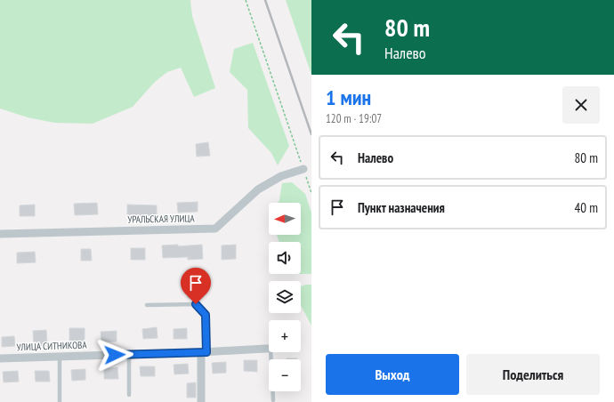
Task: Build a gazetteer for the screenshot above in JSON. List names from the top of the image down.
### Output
{
  "streets": {
    "street": ["УРАЛЬСКАЯ УЛИЦА", "УЛИЦА СИТНИКОВА"]
  },
  "north": "left",
  "page": {
    "turn": ["80 m", "Налево"],
    "heading": ["1 мин", "120 m · 19:07"],
    "list": [
      {
        "name": "Налево",
        "value": "80 m"
      },
      {
        "name": "Пункт назначения",
        "value": "40 m"
      }
    ],
    "map_buttons": ["+", "−"],
    "buttons": ["Выход", "Поделиться"]
  }
}
